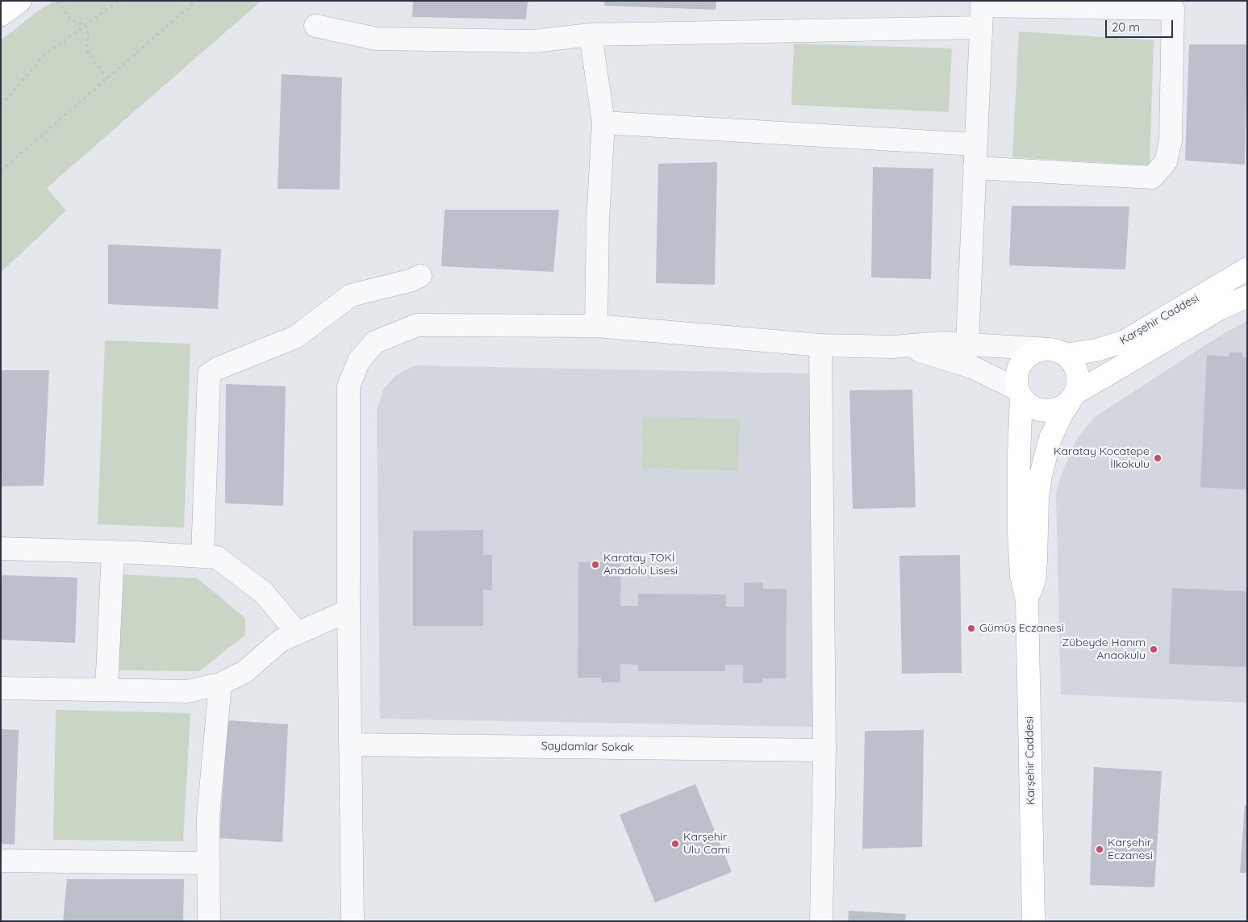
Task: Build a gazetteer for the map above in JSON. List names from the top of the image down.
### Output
{
  "streets": {
    "main road": ["Karşehir Caddesi"],
    "street": ["Saydamlar Sokak"]
  },
  "places": [
    "Karatay Kocatepe İlkokulu",
    "Karatay TOKİ Anadolu Lisesi",
    "Gümüş Eczanesi",
    "Zübeyde Hanım Anaokulu",
    "Karşehir Ulu Cami",
    "Karşehir Eczanesi"
  ],
  "scale_bar": "20 m"
}
